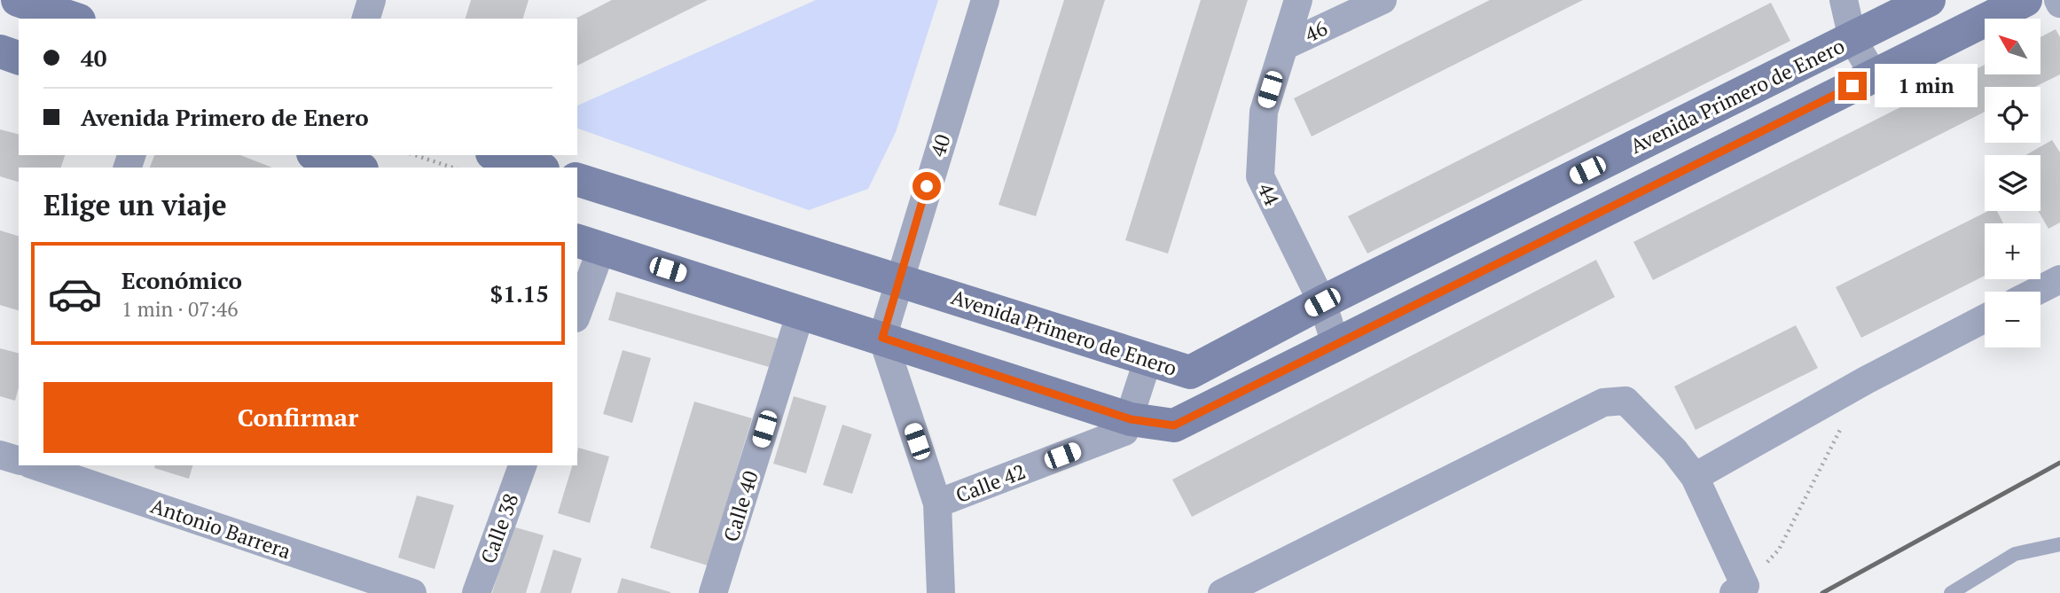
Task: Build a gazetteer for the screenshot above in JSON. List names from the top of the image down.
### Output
{
  "streets": {
    "street": [
      "46",
      "Avenida Primero de Enero",
      "40",
      "44",
      "Calle 42",
      "Calle 40",
      "Antonio Barrera",
      "Calle 38"
    ]
  },
  "crossings": [
    ["46", "44"],
    ["Avenida Primero de Enero", "40"],
    ["Avenida Primero de Enero", "44"],
    ["Avenida Primero de Enero", "Calle 42"],
    ["Avenida Primero de Enero", "Calle 40"]
  ],
  "north": "top left",
  "page": {
    "map_buttons": ["+", "−"],
    "banner": ["40", "Avenida Primero de Enero"],
    "bubble": "1 min",
    "heading": "Elige un viaje",
    "list": [
      {
        "name": "Económico",
        "note": "1 min · 07:46",
        "value": "$1.15"
      }
    ],
    "buttons": "Confirmar"
  }
}
